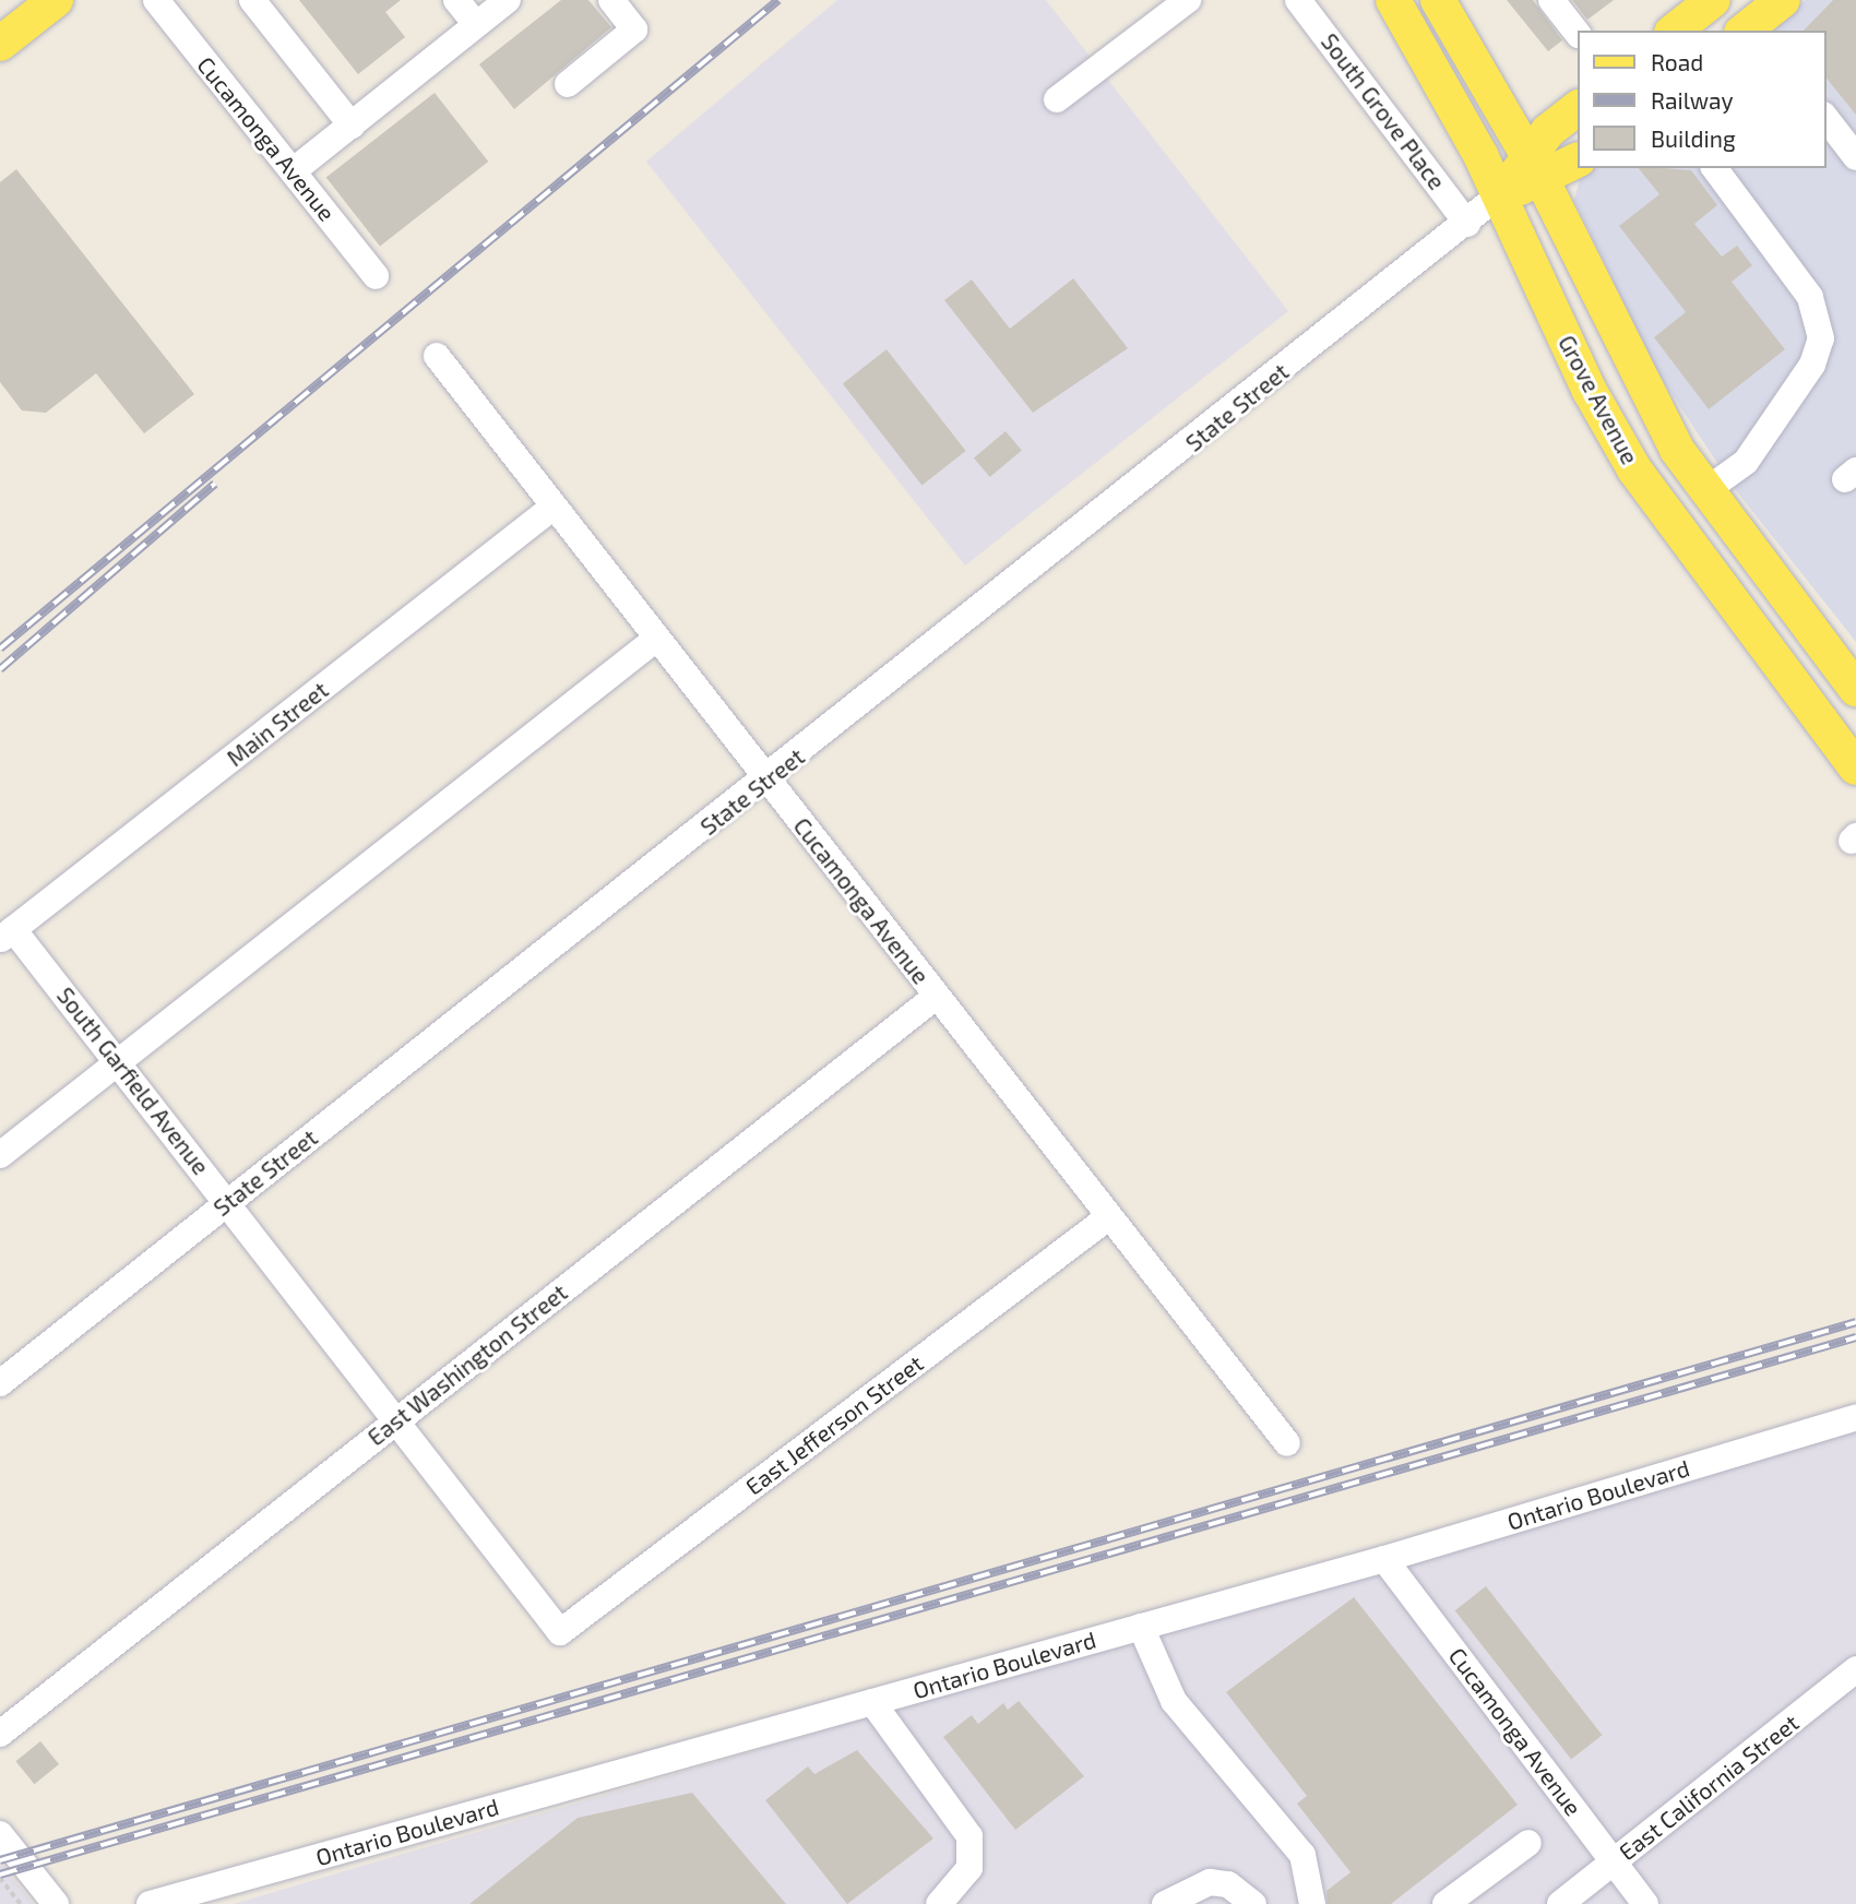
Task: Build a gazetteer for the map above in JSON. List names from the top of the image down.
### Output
{
  "streets": {
    "main road": ["Grove Avenue"],
    "street": [
      "South Grove Place",
      "Cucamonga Avenue",
      "State Street",
      "Main Street",
      "South Garfield Avenue",
      "East Washington Street",
      "East Jefferson Street",
      "Ontario Boulevard",
      "East California Street"
    ]
  },
  "crossings": [
    ["South Grove Place", "State Street"],
    ["Cucamonga Avenue", "State Street"],
    ["Cucamonga Avenue", "Main Street"],
    ["Cucamonga Avenue", "East Washington Street"],
    ["Cucamonga Avenue", "East Jefferson Street"],
    ["Cucamonga Avenue", "Ontario Boulevard"],
    ["Cucamonga Avenue", "East California Street"],
    ["Grove Avenue", "State Street"],
    ["State Street", "South Garfield Avenue"],
    ["Main Street", "South Garfield Avenue"],
    ["South Garfield Avenue", "East Washington Street"],
    ["South Garfield Avenue", "East Jefferson Street"]
  ],
  "legend": ["Road", "Railway", "Building"]
}
